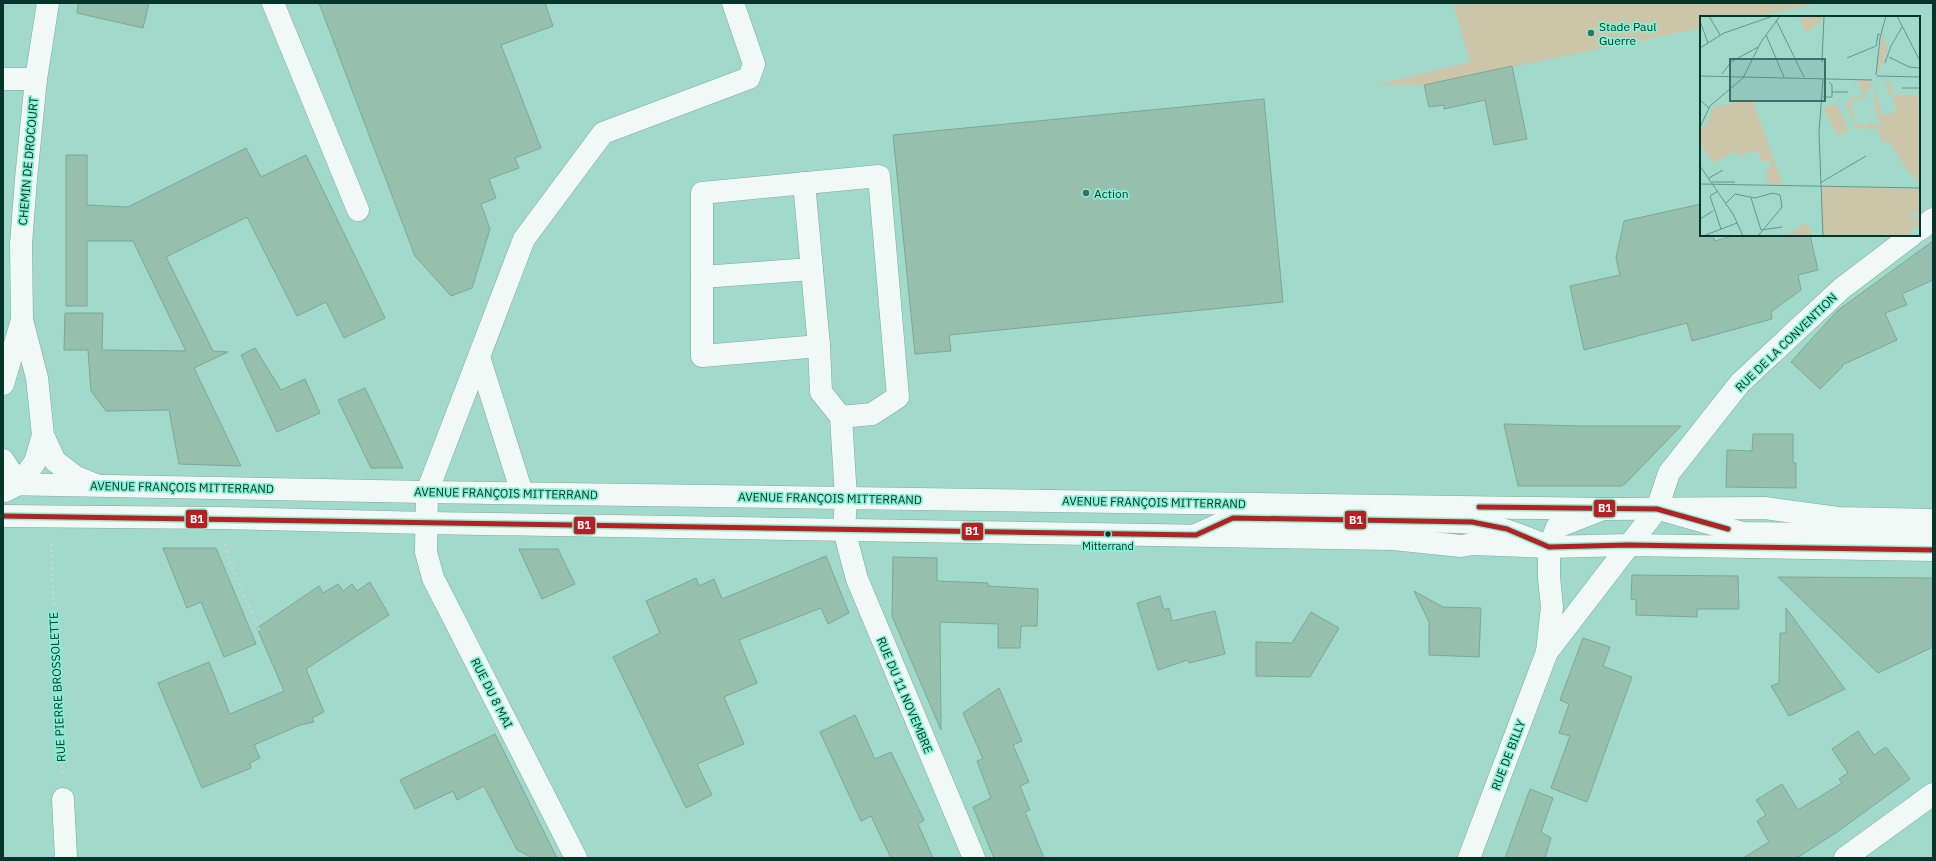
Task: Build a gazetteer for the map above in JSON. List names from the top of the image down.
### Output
{
  "streets": {
    "main road": [
      "CHEMIN DE DROCOURT",
      "RUE DE LA CONVENTION",
      "AVENUE FRANÇOIS MITTERRAND",
      "RUE DU 8 MAI",
      "RUE DU 11 NOVEMBRE",
      "RUE DE BILLY"
    ],
    "path": ["RUE PIERRE BROSSOLETTE"]
  },
  "crossings": [
    ["CHEMIN DE DROCOURT", "AVENUE FRANÇOIS MITTERRAND"],
    ["RUE DE LA CONVENTION", "AVENUE FRANÇOIS MITTERRAND"],
    ["RUE DE LA CONVENTION", "RUE DE BILLY"],
    ["AVENUE FRANÇOIS MITTERRAND", "RUE DU 8 MAI"],
    ["AVENUE FRANÇOIS MITTERRAND", "RUE DU 11 NOVEMBRE"],
    ["AVENUE FRANÇOIS MITTERRAND", "RUE DE BILLY"]
  ],
  "places": ["Stade Paul Guerre", "Action", "Mitterrand"],
  "lines": ["transit line B1"]
}
